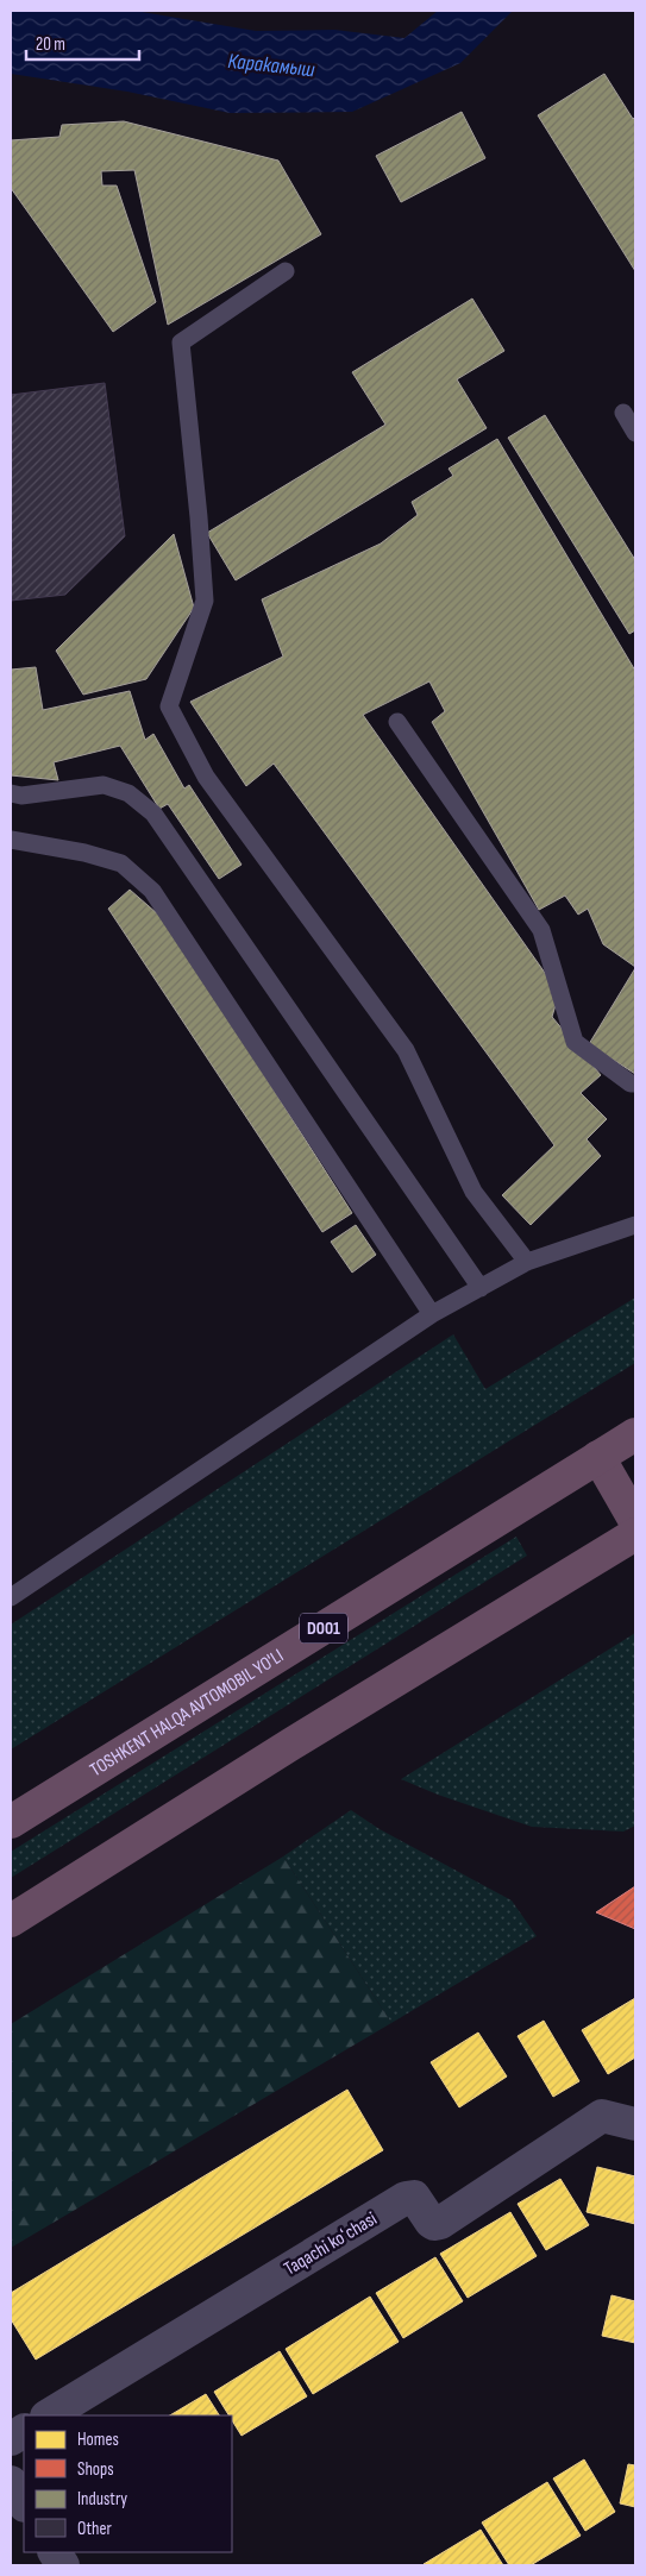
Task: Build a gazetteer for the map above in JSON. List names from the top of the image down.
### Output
{
  "streets": {
    "highway": ["D001", "TOSHKENT HALQA AVTOMOBIL YO'LI"],
    "street": ["Taqachi koʻchasi"]
  },
  "water": ["Каракамыш"],
  "legend": [
    "Homes",
    "Shops",
    "Industry",
    "Other"
  ],
  "scale_bar": "20 m"
}
